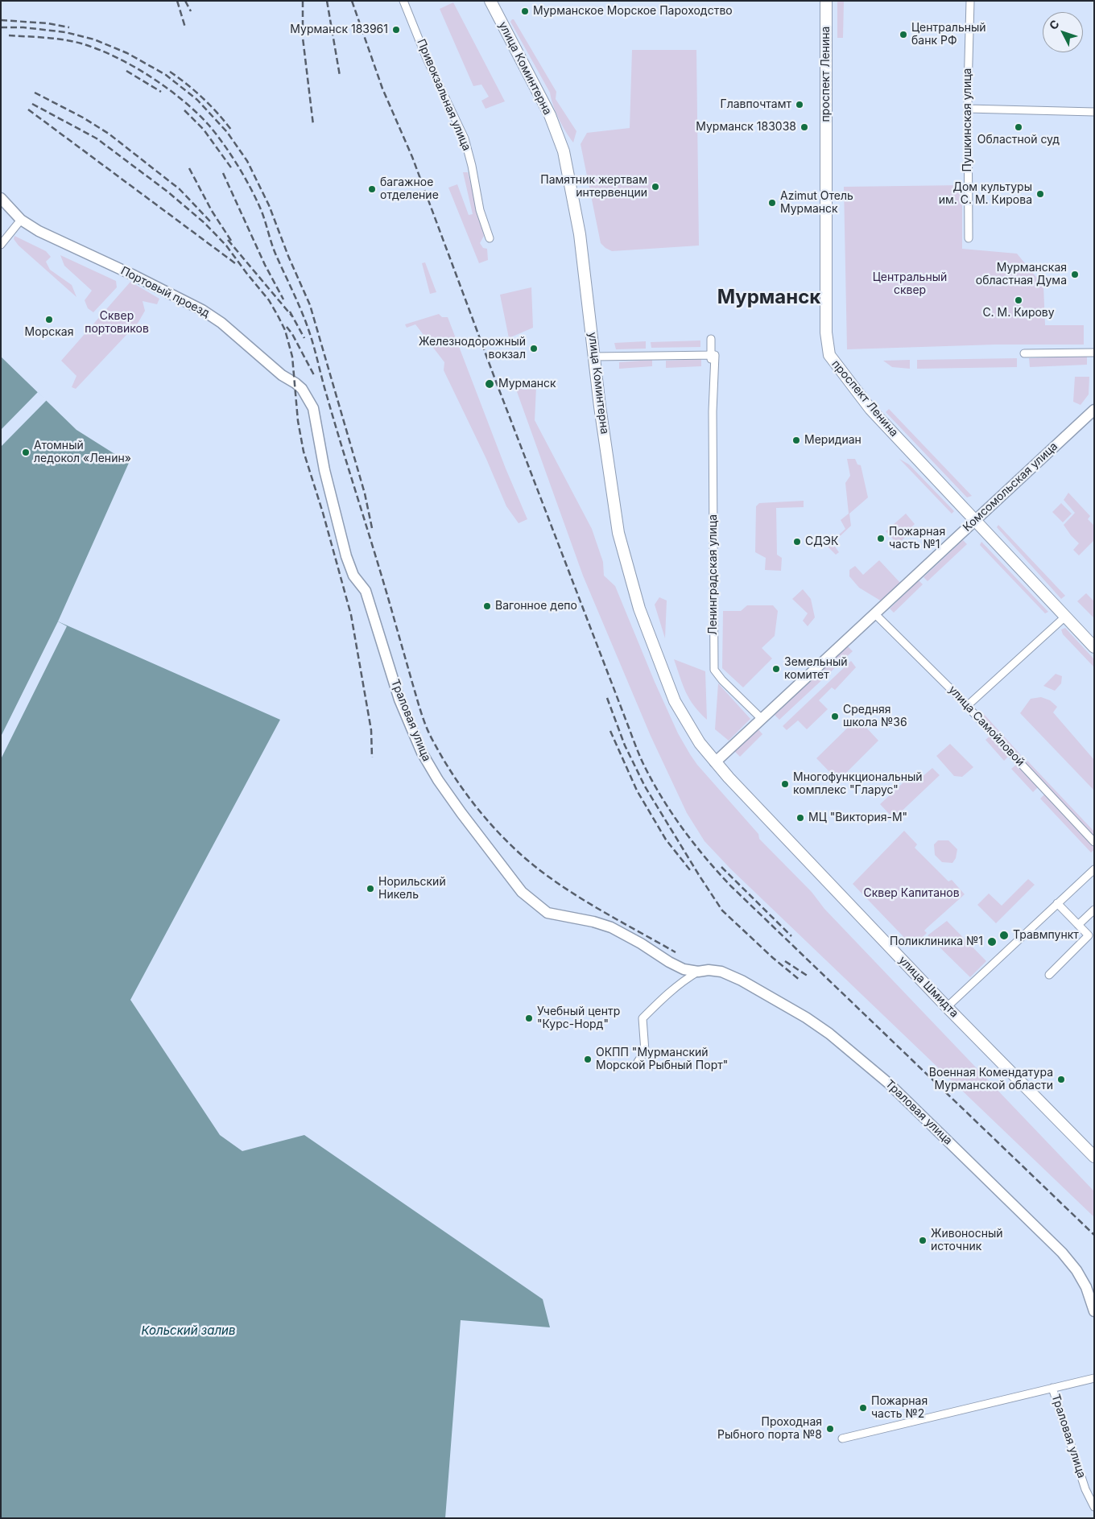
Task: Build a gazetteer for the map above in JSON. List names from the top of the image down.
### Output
{
  "streets": {
    "main road": ["улица Коминтерна", "проспект Ленина", "улица Шмидта"],
    "street": [
      "Привокзальная улица",
      "Пушкинская улица",
      "Портовый проезд",
      "Комсомольская улица",
      "Ленинградская улица",
      "Траловая улица",
      "улица Самойловой"
    ]
  },
  "crossings": [
    ["улица Коминтерна", "Комсомольская улица"],
    ["улица Коминтерна", "улица Шмидта"],
    ["проспект Ленина", "Комсомольская улица"],
    ["Портовый проезд", "Траловая улица"],
    ["Комсомольская улица", "Ленинградская улица"],
    ["Комсомольская улица", "улица Самойловой"],
    ["Комсомольская улица", "улица Шмидта"]
  ],
  "districts": ["Мурманск"],
  "water": ["Кольский залив"],
  "parks": ["Центральный сквер", "Сквер портовиков", "Сквер Капитанов"],
  "places": [
    "Мурманское Морское Пароходство",
    "Мурманск 183961",
    "Центральный банк РФ",
    "Главпочтамт",
    "Мурманск 183038",
    "Областной суд",
    "Памятник жертвам интервенции",
    "багажное отделение",
    "Дом культуры им. С. М. Кирова",
    "Azimut Отель Мурманск",
    "Мурманская областная Дума",
    "С. М. Кирову",
    "Морская",
    "Железнодорожный вокзал",
    "Мурманск",
    "Меридиан",
    "Атомный ледокол «Ленин»",
    "Пожарная часть №1",
    "СДЭК",
    "Вагонное депо",
    "Земельный комитет",
    "Средняя школа №36",
    "Многофункциональный комплекс \"Гларус\"",
    "МЦ \"Виктория-М\"",
    "Норильский Никель",
    "Травмпункт",
    "Поликлиника №1",
    "Учебный центр \"Курс-Норд\"",
    "ОКПП \"Мурманский Морской Рыбный Порт\"",
    "Военная Комендатура Мурманской области",
    "Живоносный источник",
    "Пожарная часть №2",
    "Проходная Рыбного порта №8"
  ],
  "north": "top left"
}
